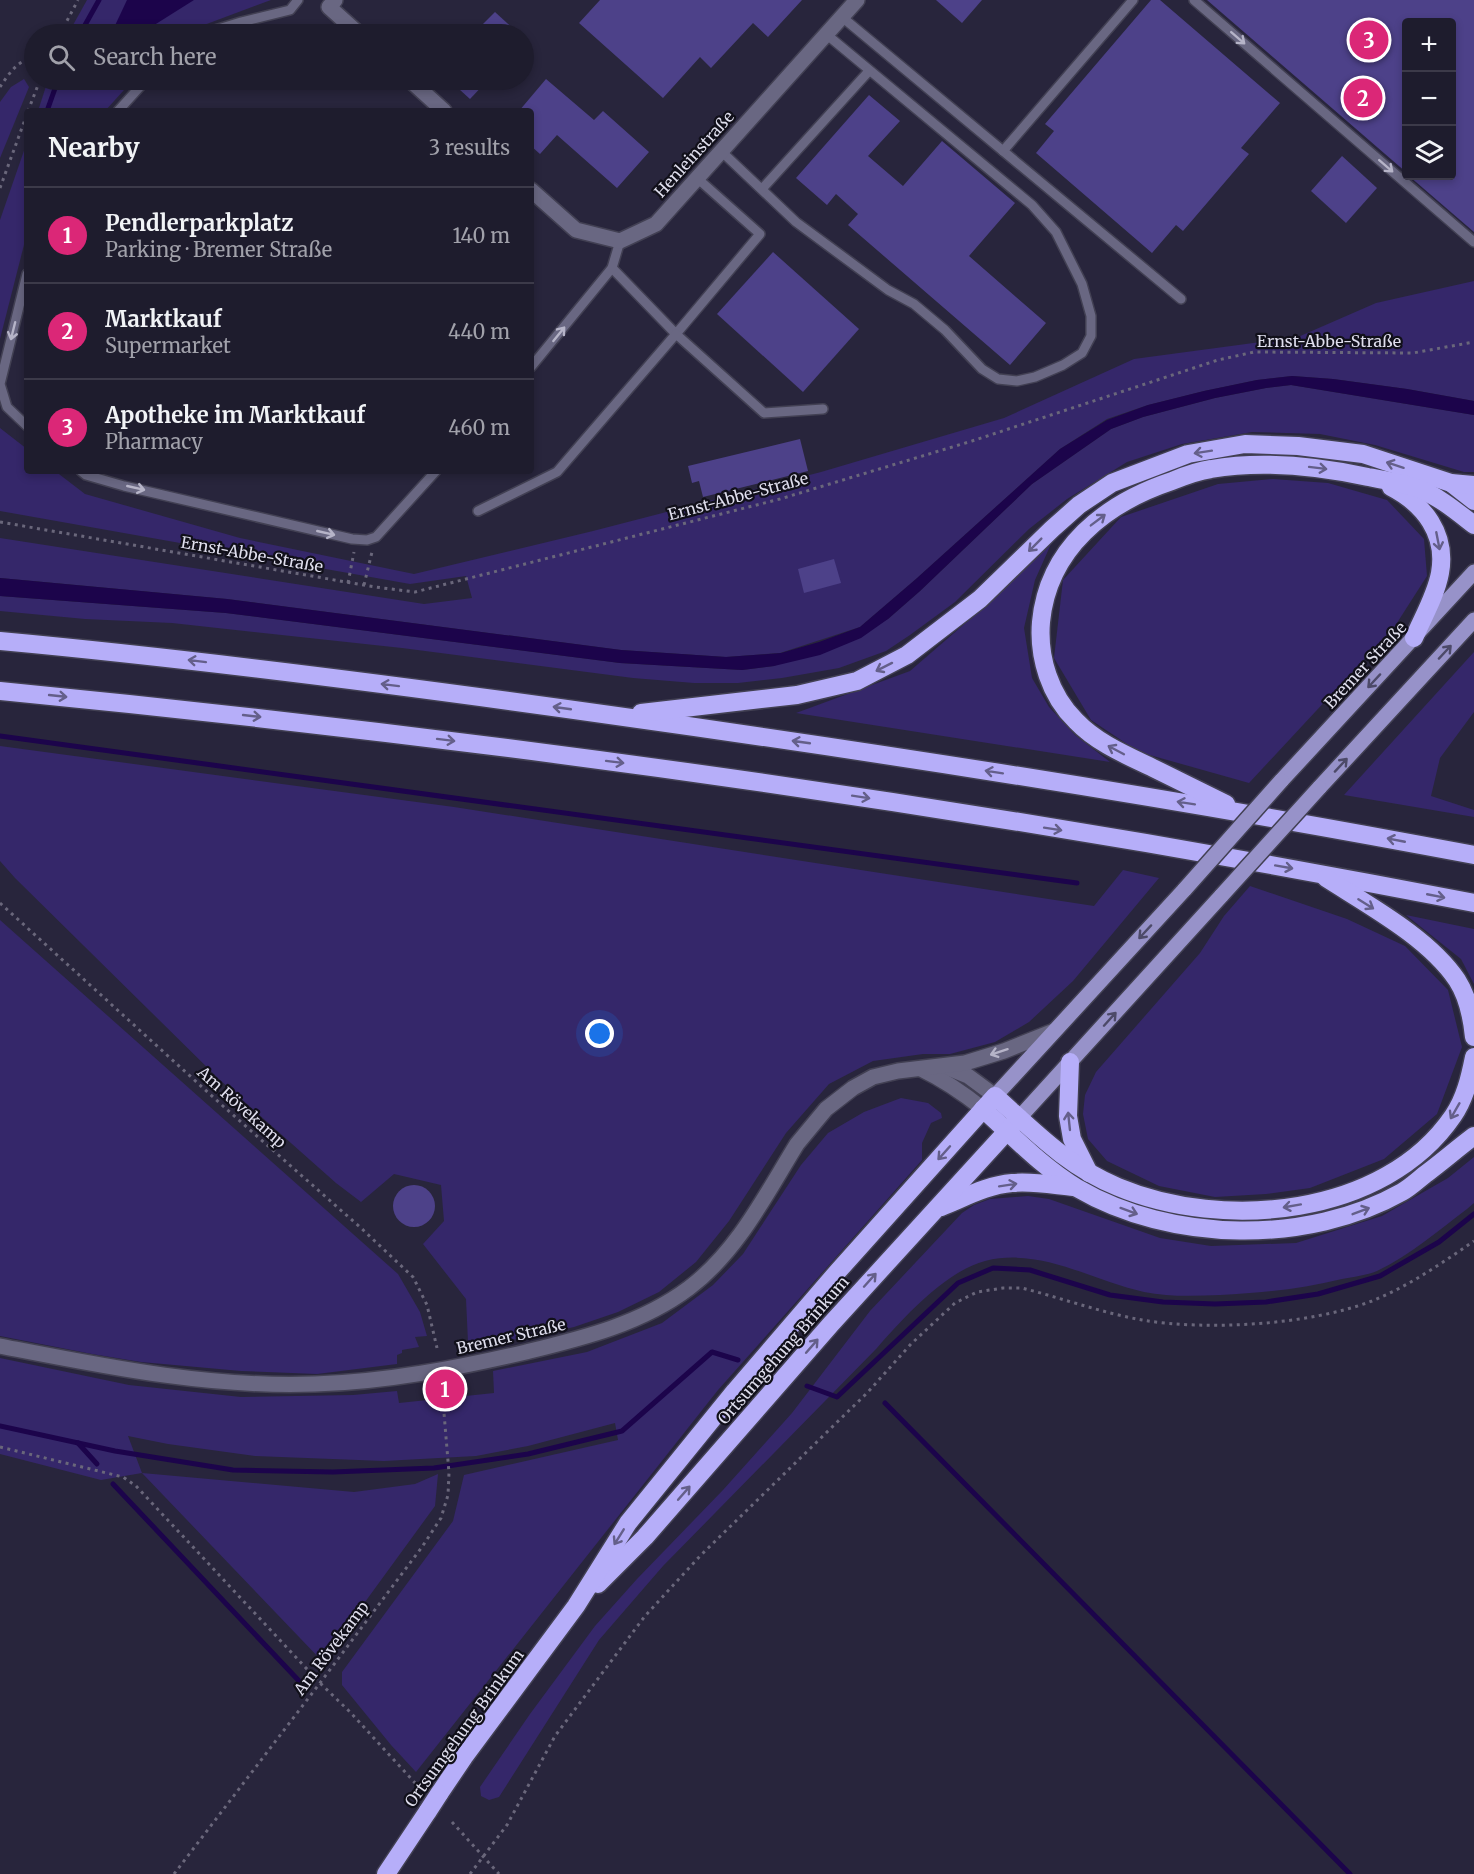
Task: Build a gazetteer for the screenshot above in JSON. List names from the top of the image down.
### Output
{
  "streets": {
    "highway": ["Ortsumgehung Brinkum"],
    "main road": ["Bremer Straße"],
    "street": ["Henleinstraße"],
    "path": ["Ernst-Abbe-Straße", "Am Rövekamp"]
  },
  "crossings": [
    ["Bremer Straße", "Ortsumgehung Brinkum"]
  ],
  "page": {
    "map_buttons": ["+", "−"],
    "pins": ["3", "2", "1"],
    "search": "Search here",
    "heading": ["Nearby", "3 results"],
    "list": [
      {
        "mark": "1",
        "name": "Pendlerparkplatz",
        "note": "Parking · Bremer Straße",
        "value": "140 m"
      },
      {
        "mark": "2",
        "name": "Marktkauf",
        "note": "Supermarket",
        "value": "440 m"
      },
      {
        "mark": "3",
        "name": "Apotheke im Marktkauf",
        "note": "Pharmacy",
        "value": "460 m"
      }
    ]
  }
}
